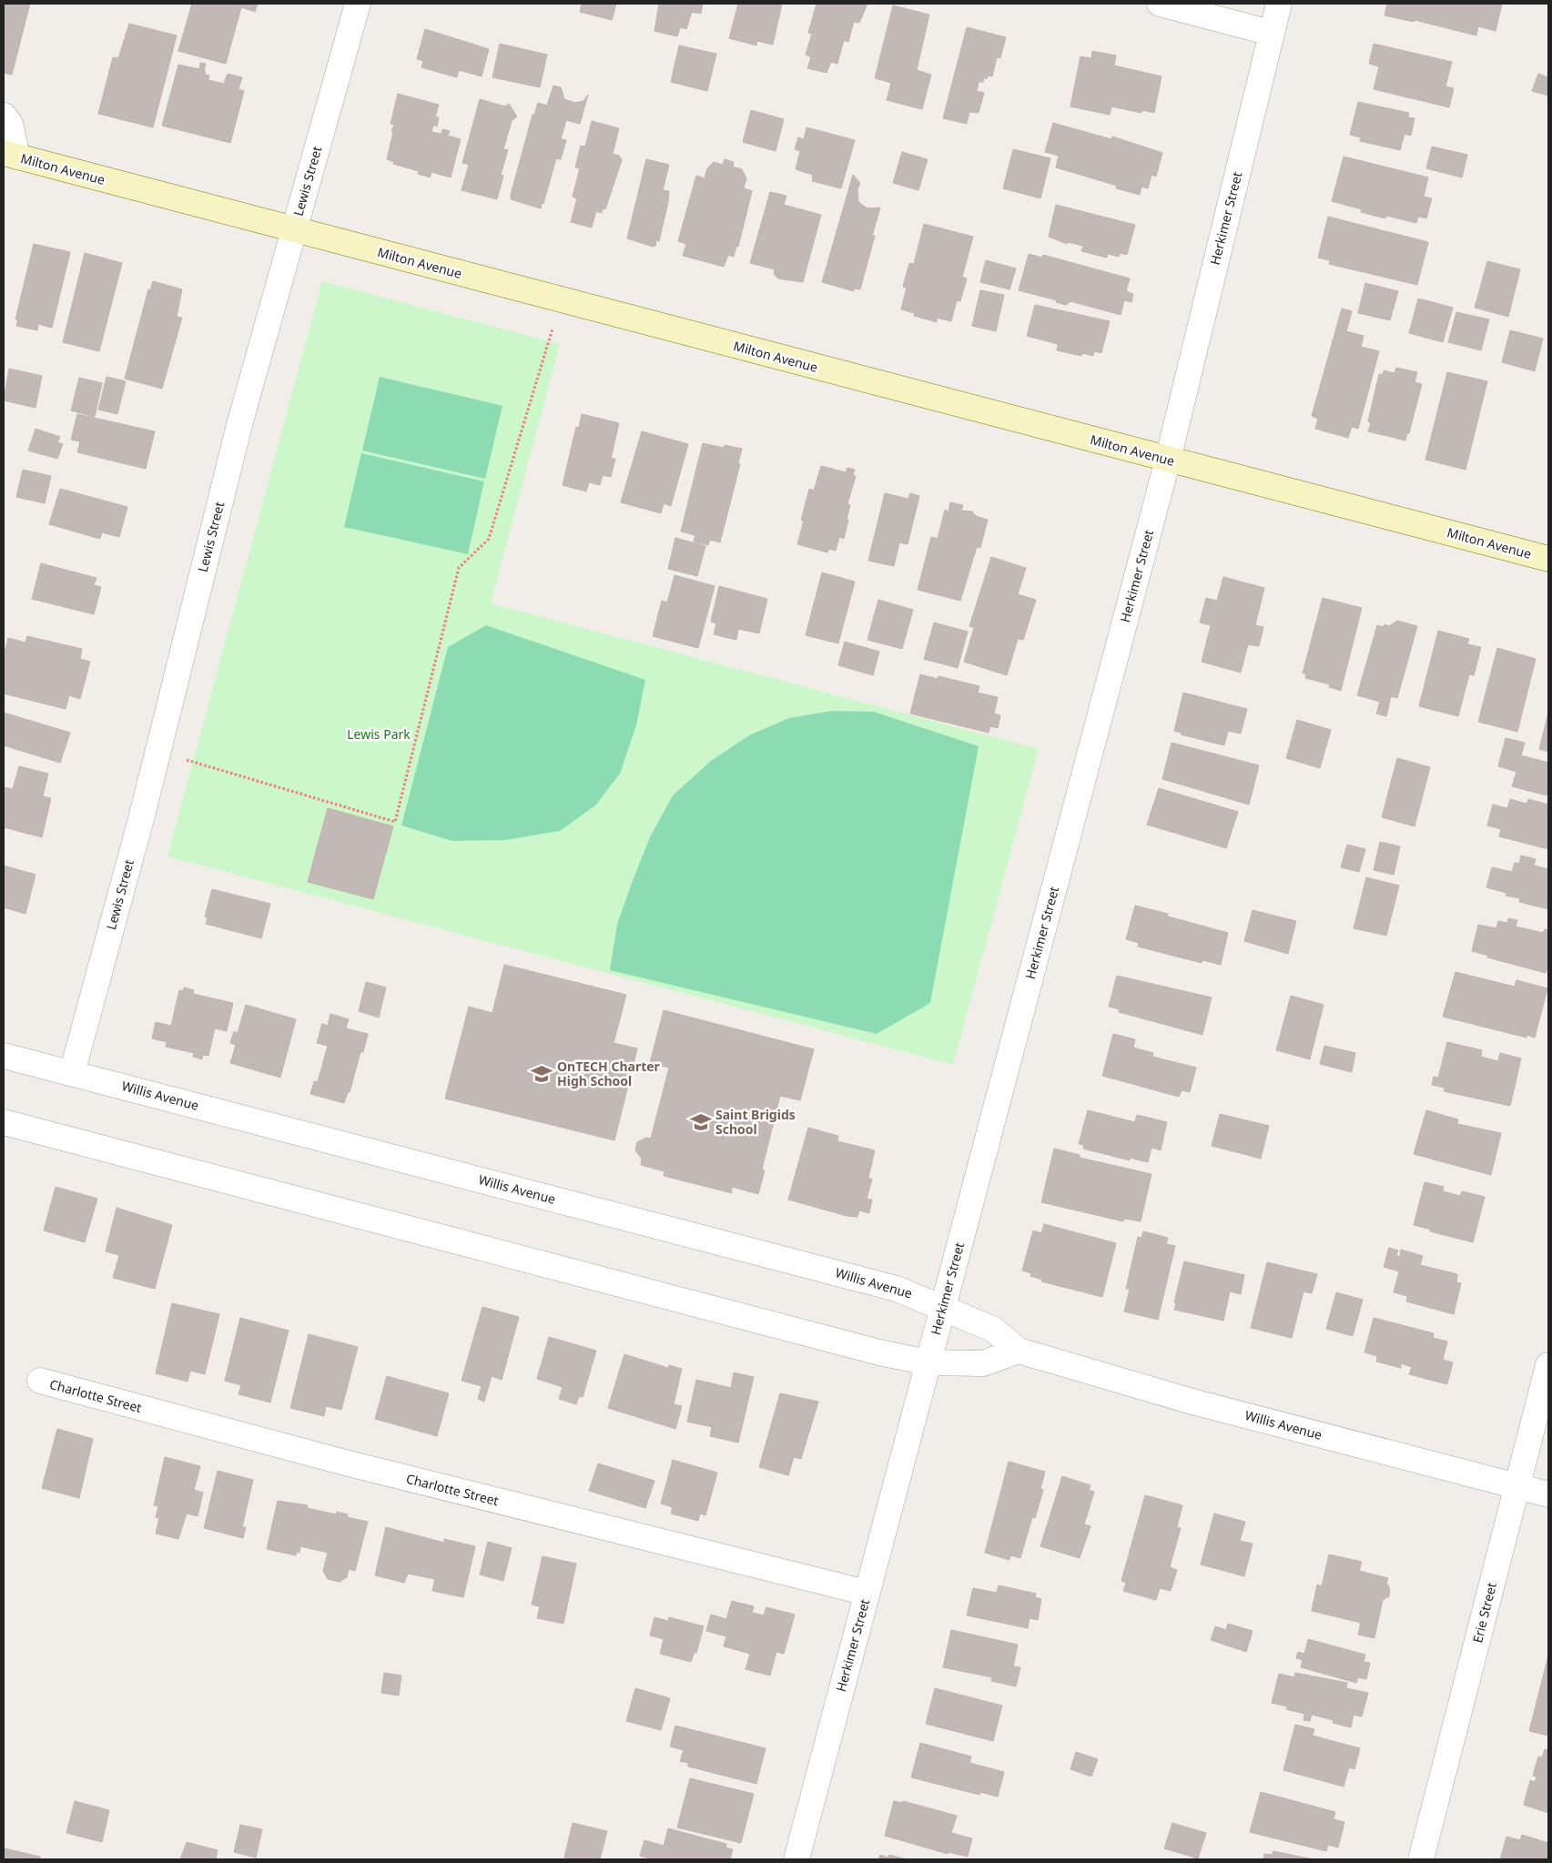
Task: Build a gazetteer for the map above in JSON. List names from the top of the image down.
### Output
{
  "streets": {
    "street": [
      "Milton Avenue",
      "Lewis Street",
      "Herkimer Street",
      "Willis Avenue",
      "Charlotte Street",
      "Erie Street"
    ]
  },
  "crossings": [
    ["Milton Avenue", "Lewis Street"],
    ["Milton Avenue", "Herkimer Street"],
    ["Lewis Street", "Willis Avenue"],
    ["Herkimer Street", "Willis Avenue"],
    ["Herkimer Street", "Charlotte Street"],
    ["Willis Avenue", "Erie Street"]
  ],
  "parks": ["Lewis Park"],
  "places": {
    "school or university": ["OnTECH Charter High School", "Saint Brigids School"]
  }
}
